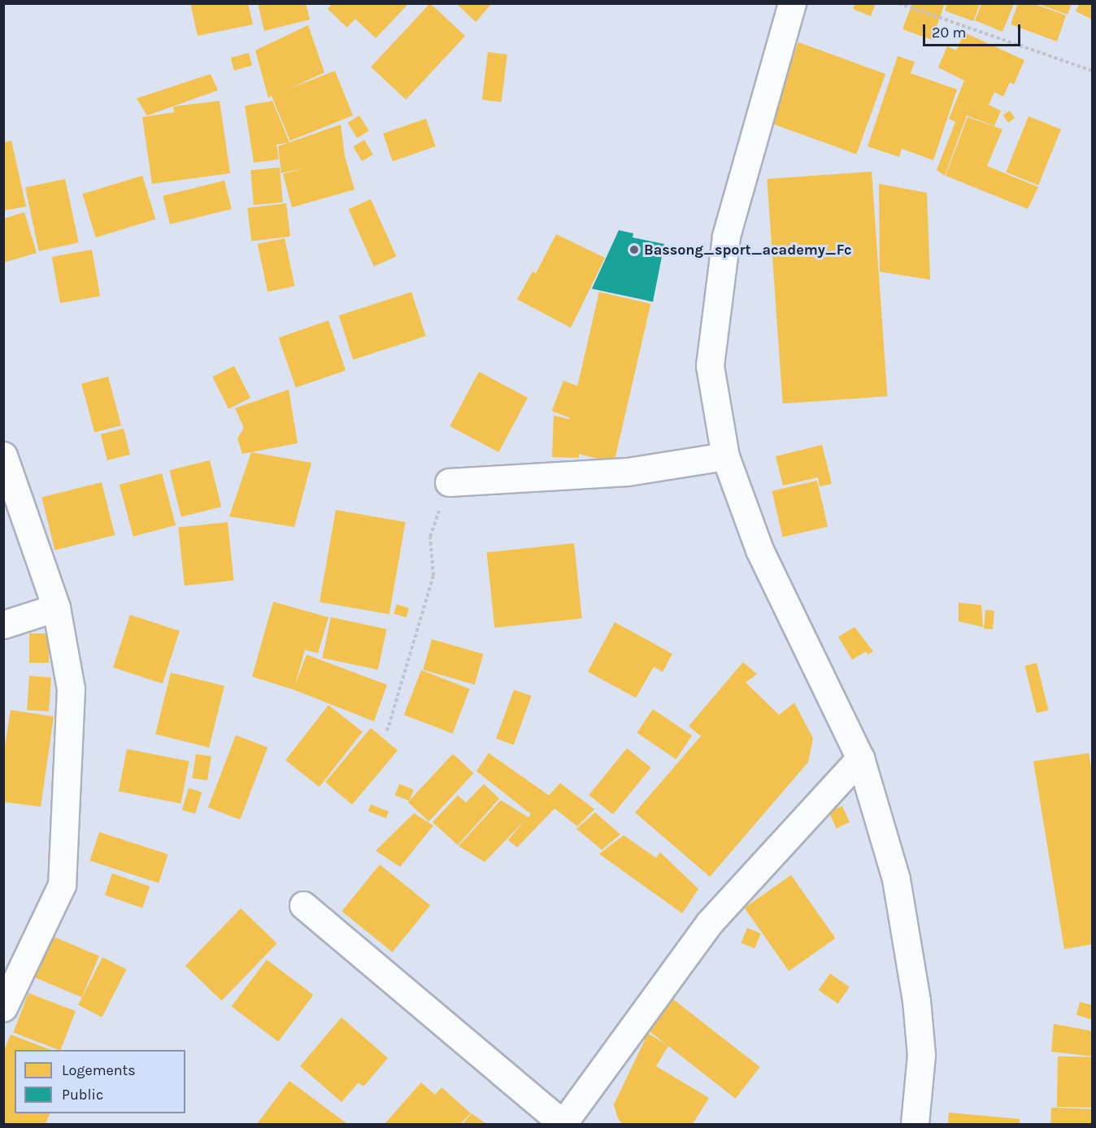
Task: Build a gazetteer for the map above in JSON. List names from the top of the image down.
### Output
{
  "places": ["Bassong_sport_academy_Fc"],
  "legend": ["Logements", "Public"],
  "scale_bar": "20 m"
}
